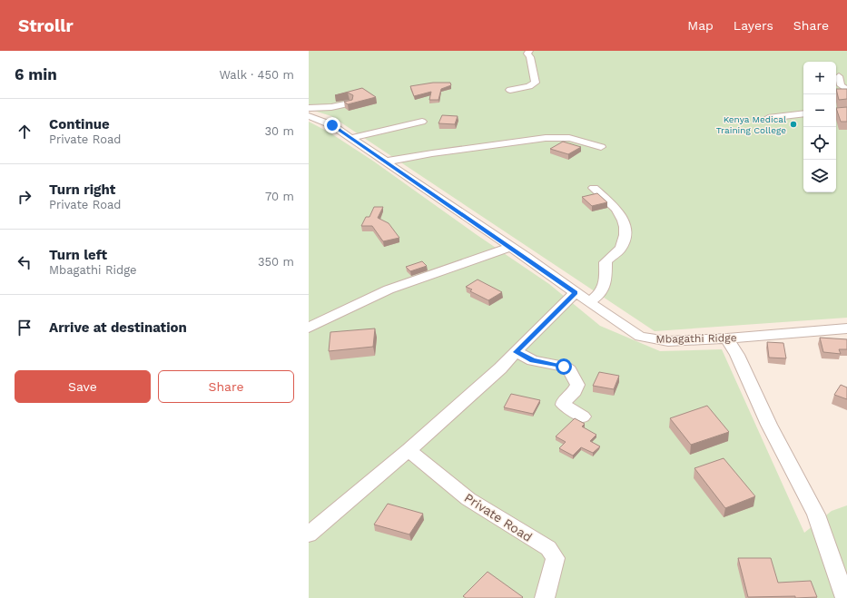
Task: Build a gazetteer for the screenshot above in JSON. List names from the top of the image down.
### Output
{
  "streets": {
    "street": ["Mbagathi Ridge", "Private Road"]
  },
  "places": ["Kenya Medical Training College"],
  "page": {
    "header": "Strollr",
    "nav": ["Map", "Layers", "Share"],
    "heading": ["6 min", "Walk · 450 m"],
    "map_buttons": ["+", "−"],
    "list": [
      ["Continue", "Private Road", "30 m"],
      ["Turn right", "Private Road", "70 m"],
      ["Turn left", "Mbagathi Ridge", "350 m"],
      "Arrive at destination"
    ],
    "buttons": ["Save", "Share"]
  }
}
